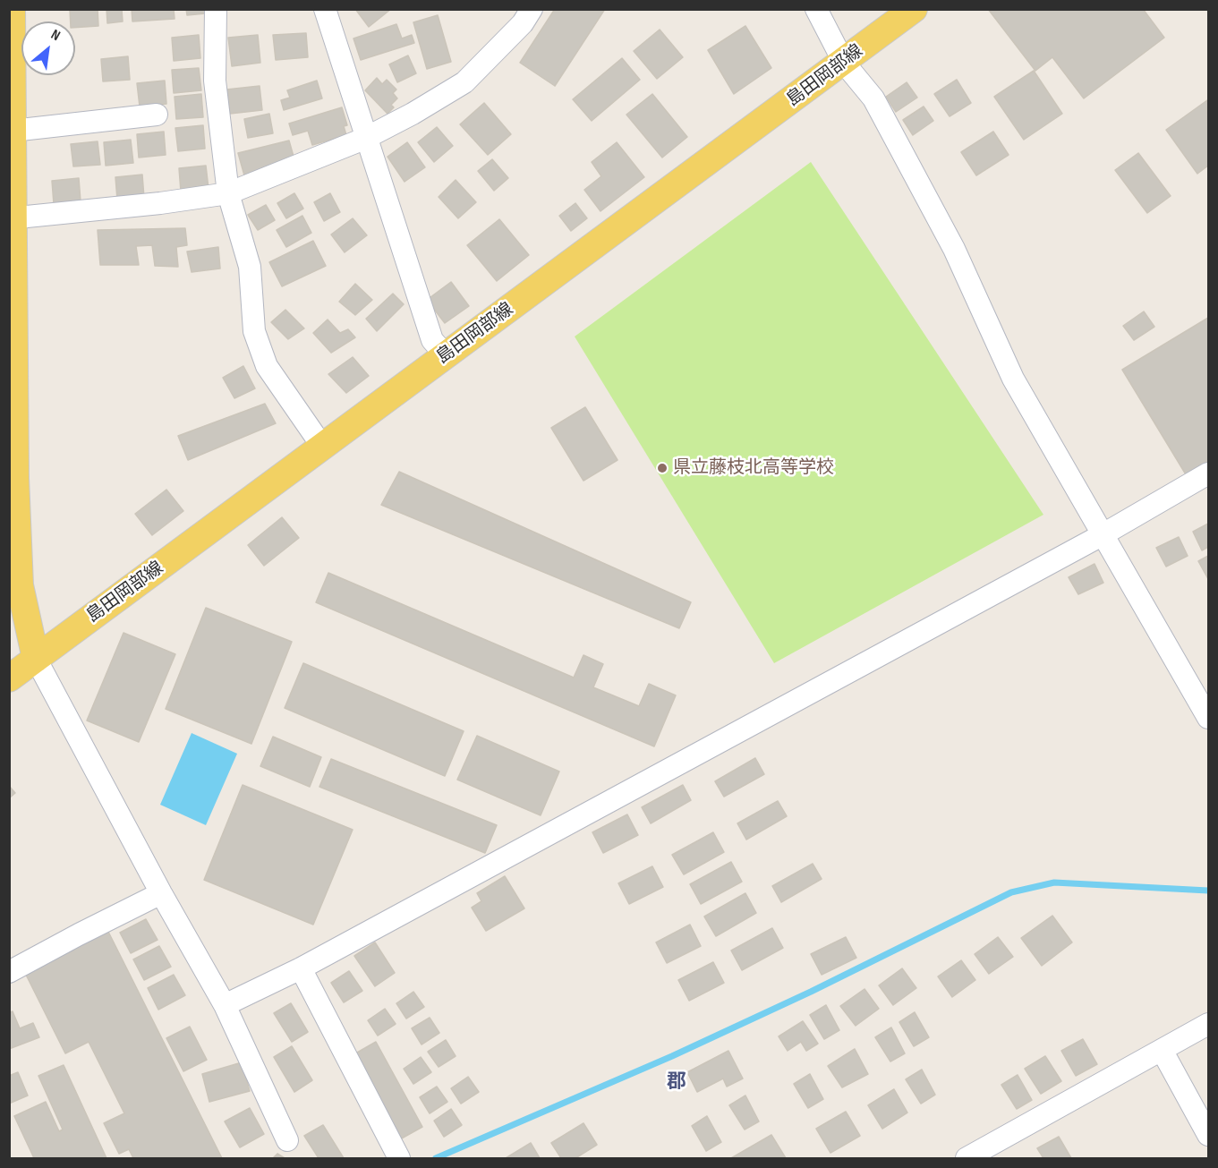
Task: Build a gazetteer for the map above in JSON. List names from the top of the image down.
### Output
{
  "streets": {
    "main road": ["島田岡部線"]
  },
  "districts": ["郡"],
  "places": ["県立藤枝北高等学校"],
  "north": "top right"
}
